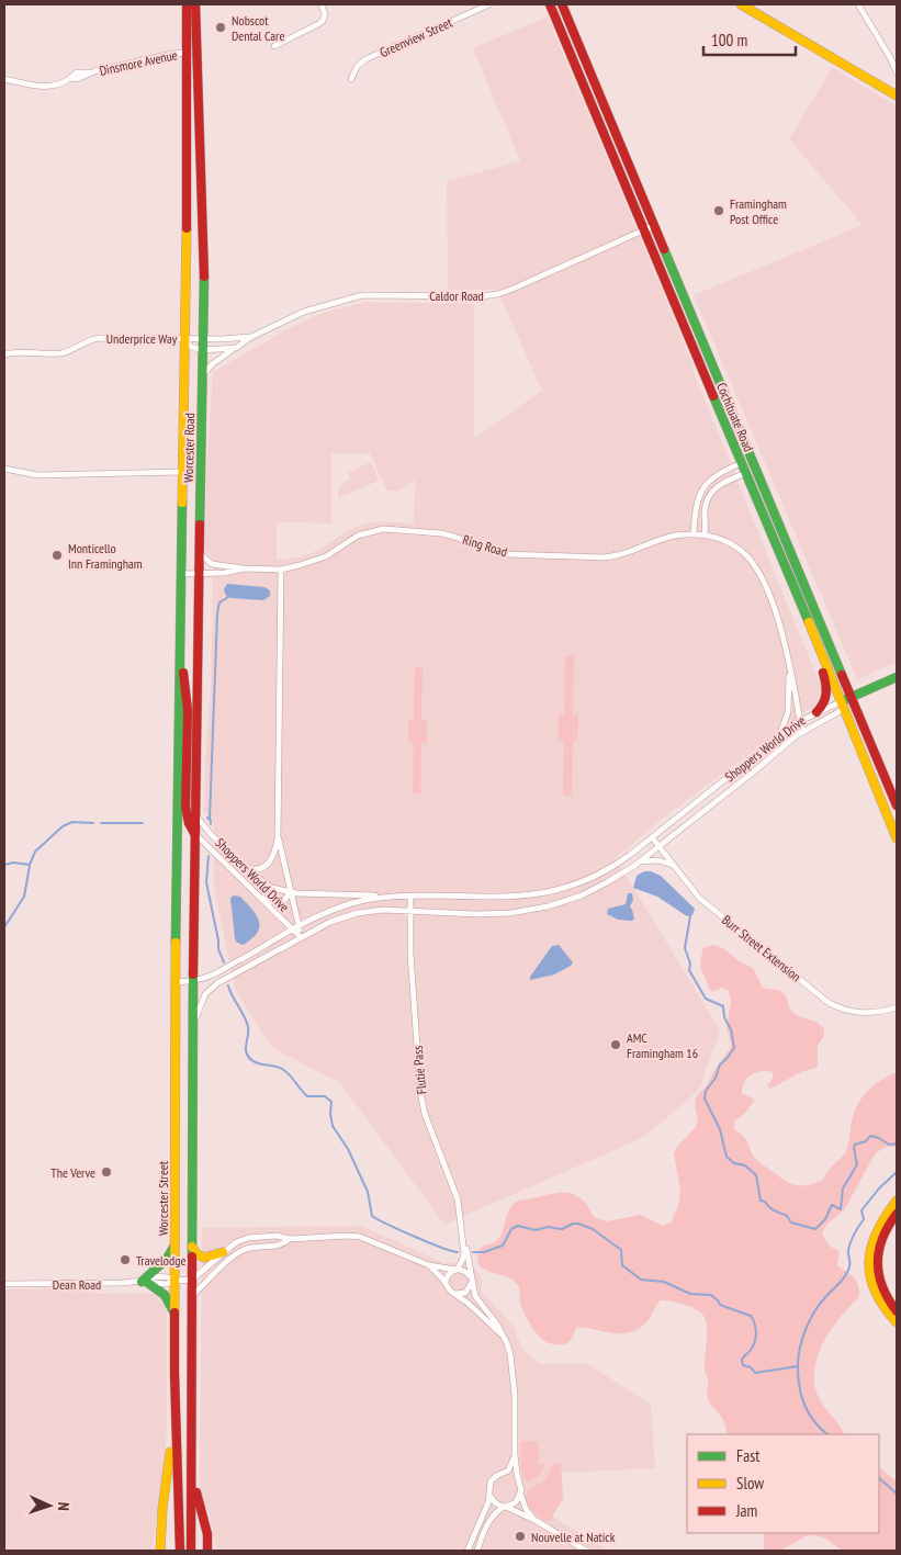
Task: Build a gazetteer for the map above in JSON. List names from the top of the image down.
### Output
{
  "streets": {
    "main road": [
      "Cochituate Road",
      "Worcester Road",
      "Shoppers World Drive",
      "Worcester Street"
    ],
    "street": [
      "Greenview Street",
      "Dinsmore Avenue",
      "Caldor Road",
      "Underprice Way",
      "Ring Road",
      "Burr Street Extension",
      "Flutie Pass",
      "Dean Road"
    ]
  },
  "crossings": [
    ["Dinsmore Avenue", "Worcester Road"],
    ["Caldor Road", "Underprice Way"],
    ["Caldor Road", "Cochituate Road"],
    ["Caldor Road", "Worcester Road"],
    ["Underprice Way", "Worcester Road"],
    ["Cochituate Road", "Shoppers World Drive"],
    ["Worcester Road", "Ring Road"],
    ["Worcester Road", "Shoppers World Drive"],
    ["Worcester Road", "Worcester Street"],
    ["Ring Road", "Shoppers World Drive"],
    ["Shoppers World Drive", "Burr Street Extension"],
    ["Shoppers World Drive", "Flutie Pass"],
    ["Shoppers World Drive", "Worcester Street"],
    ["Worcester Street", "Dean Road"]
  ],
  "places": [
    "Nobscot Dental Care",
    "Framingham Post Office",
    "Monticello Inn Framingham",
    "AMC Framingham 16",
    "The Verve",
    "Travelodge",
    "Nouvelle at Natick"
  ],
  "legend": ["Fast", "Slow", "Jam"],
  "scale_bar": "100 m",
  "north": "right"
}
